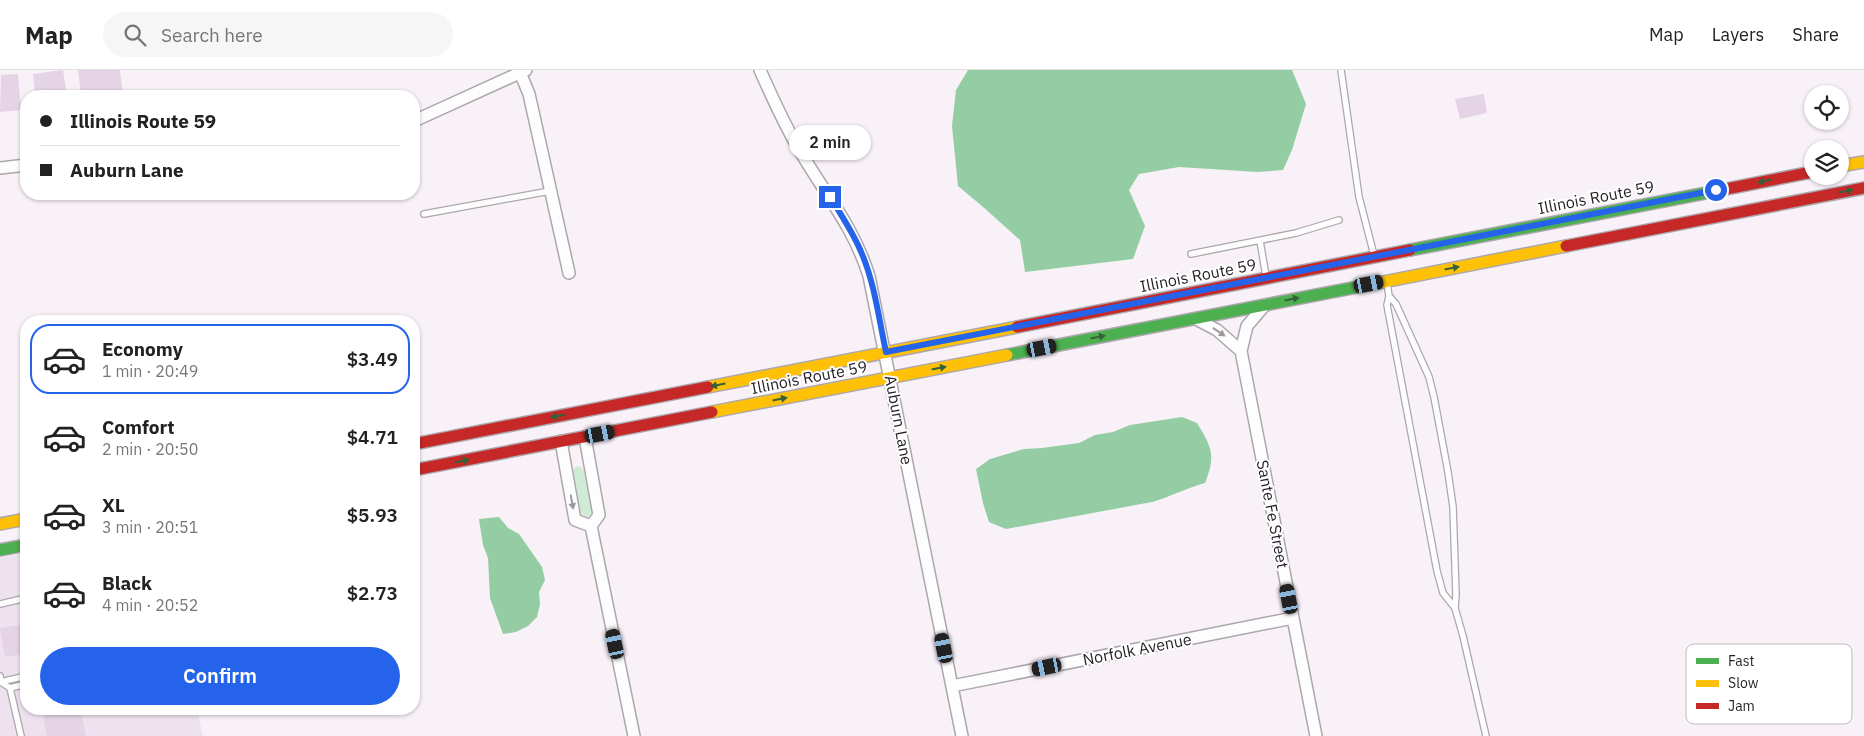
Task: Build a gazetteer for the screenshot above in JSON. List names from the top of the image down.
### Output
{
  "streets": {
    "main road": ["Illinois Route 59"],
    "street": ["Auburn Lane", "Sante Fe Street", "Norfolk Avenue"]
  },
  "crossings": [
    ["Illinois Route 59", "Auburn Lane"],
    ["Illinois Route 59", "Sante Fe Street"],
    ["Auburn Lane", "Norfolk Avenue"],
    ["Sante Fe Street", "Norfolk Avenue"]
  ],
  "legend": ["Fast", "Slow", "Jam"],
  "page": {
    "header": "Map",
    "search": "Search here",
    "nav": ["Map", "Layers", "Share"],
    "banner": ["Illinois Route 59", "Auburn Lane"],
    "bubble": "2 min",
    "list": [
      {
        "name": "Economy",
        "note": "1 min · 20:49",
        "value": "$3.49"
      },
      {
        "name": "Comfort",
        "note": "2 min · 20:50",
        "value": "$4.71"
      },
      {
        "name": "XL",
        "note": "3 min · 20:51",
        "value": "$5.93"
      },
      {
        "name": "Black",
        "note": "4 min · 20:52",
        "value": "$2.73"
      }
    ],
    "buttons": "Confirm"
  }
}
